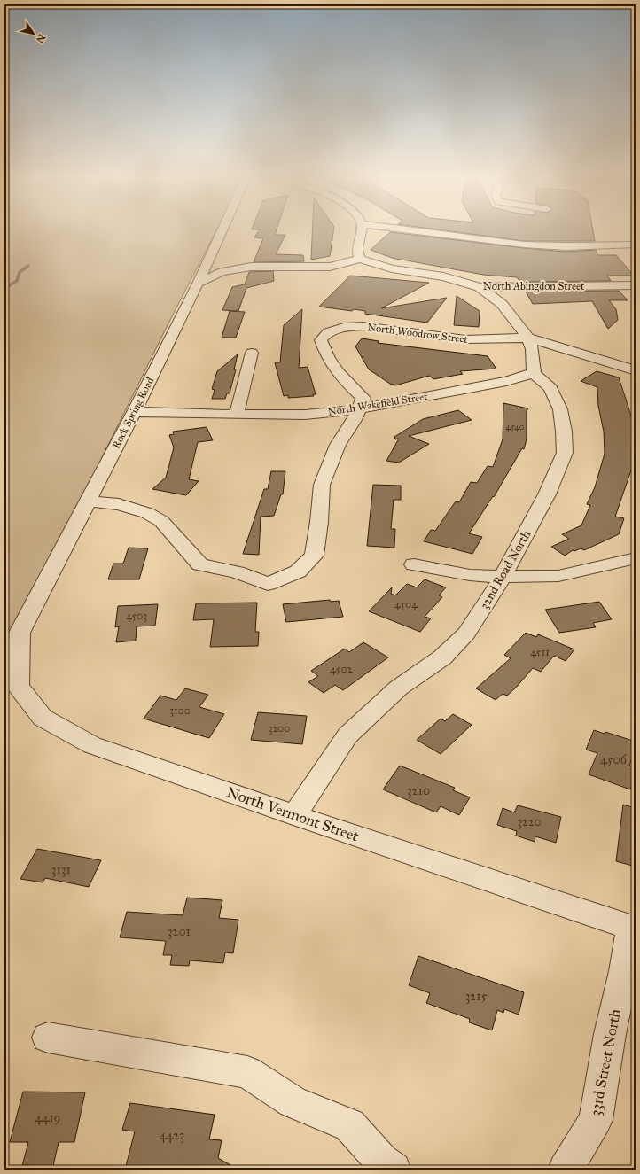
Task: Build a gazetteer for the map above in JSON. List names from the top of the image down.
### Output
{
  "streets": {
    "street": [
      "North Abingdon Street",
      "North Woodrow Street",
      "North Wakefield Street",
      "Rock Spring Road",
      "32nd Road North",
      "North Vermont Street",
      "33rd Street North"
    ]
  },
  "crossings": [
    ["North Abingdon Street", "Rock Spring Road"],
    ["North Woodrow Street", "North Wakefield Street"],
    ["North Wakefield Street", "Rock Spring Road"],
    ["North Wakefield Street", "32nd Road North"],
    ["Rock Spring Road", "North Vermont Street"],
    ["32nd Road North", "North Vermont Street"],
    ["North Vermont Street", "33rd Street North"]
  ],
  "house_numbers": [
    "4540",
    "4504",
    "4503",
    "4511",
    "4502",
    "3100",
    "3200",
    "4506",
    "3210",
    "3220",
    "3131",
    "3201",
    "3215",
    "4419",
    "4423"
  ],
  "north": "bottom right"
}
